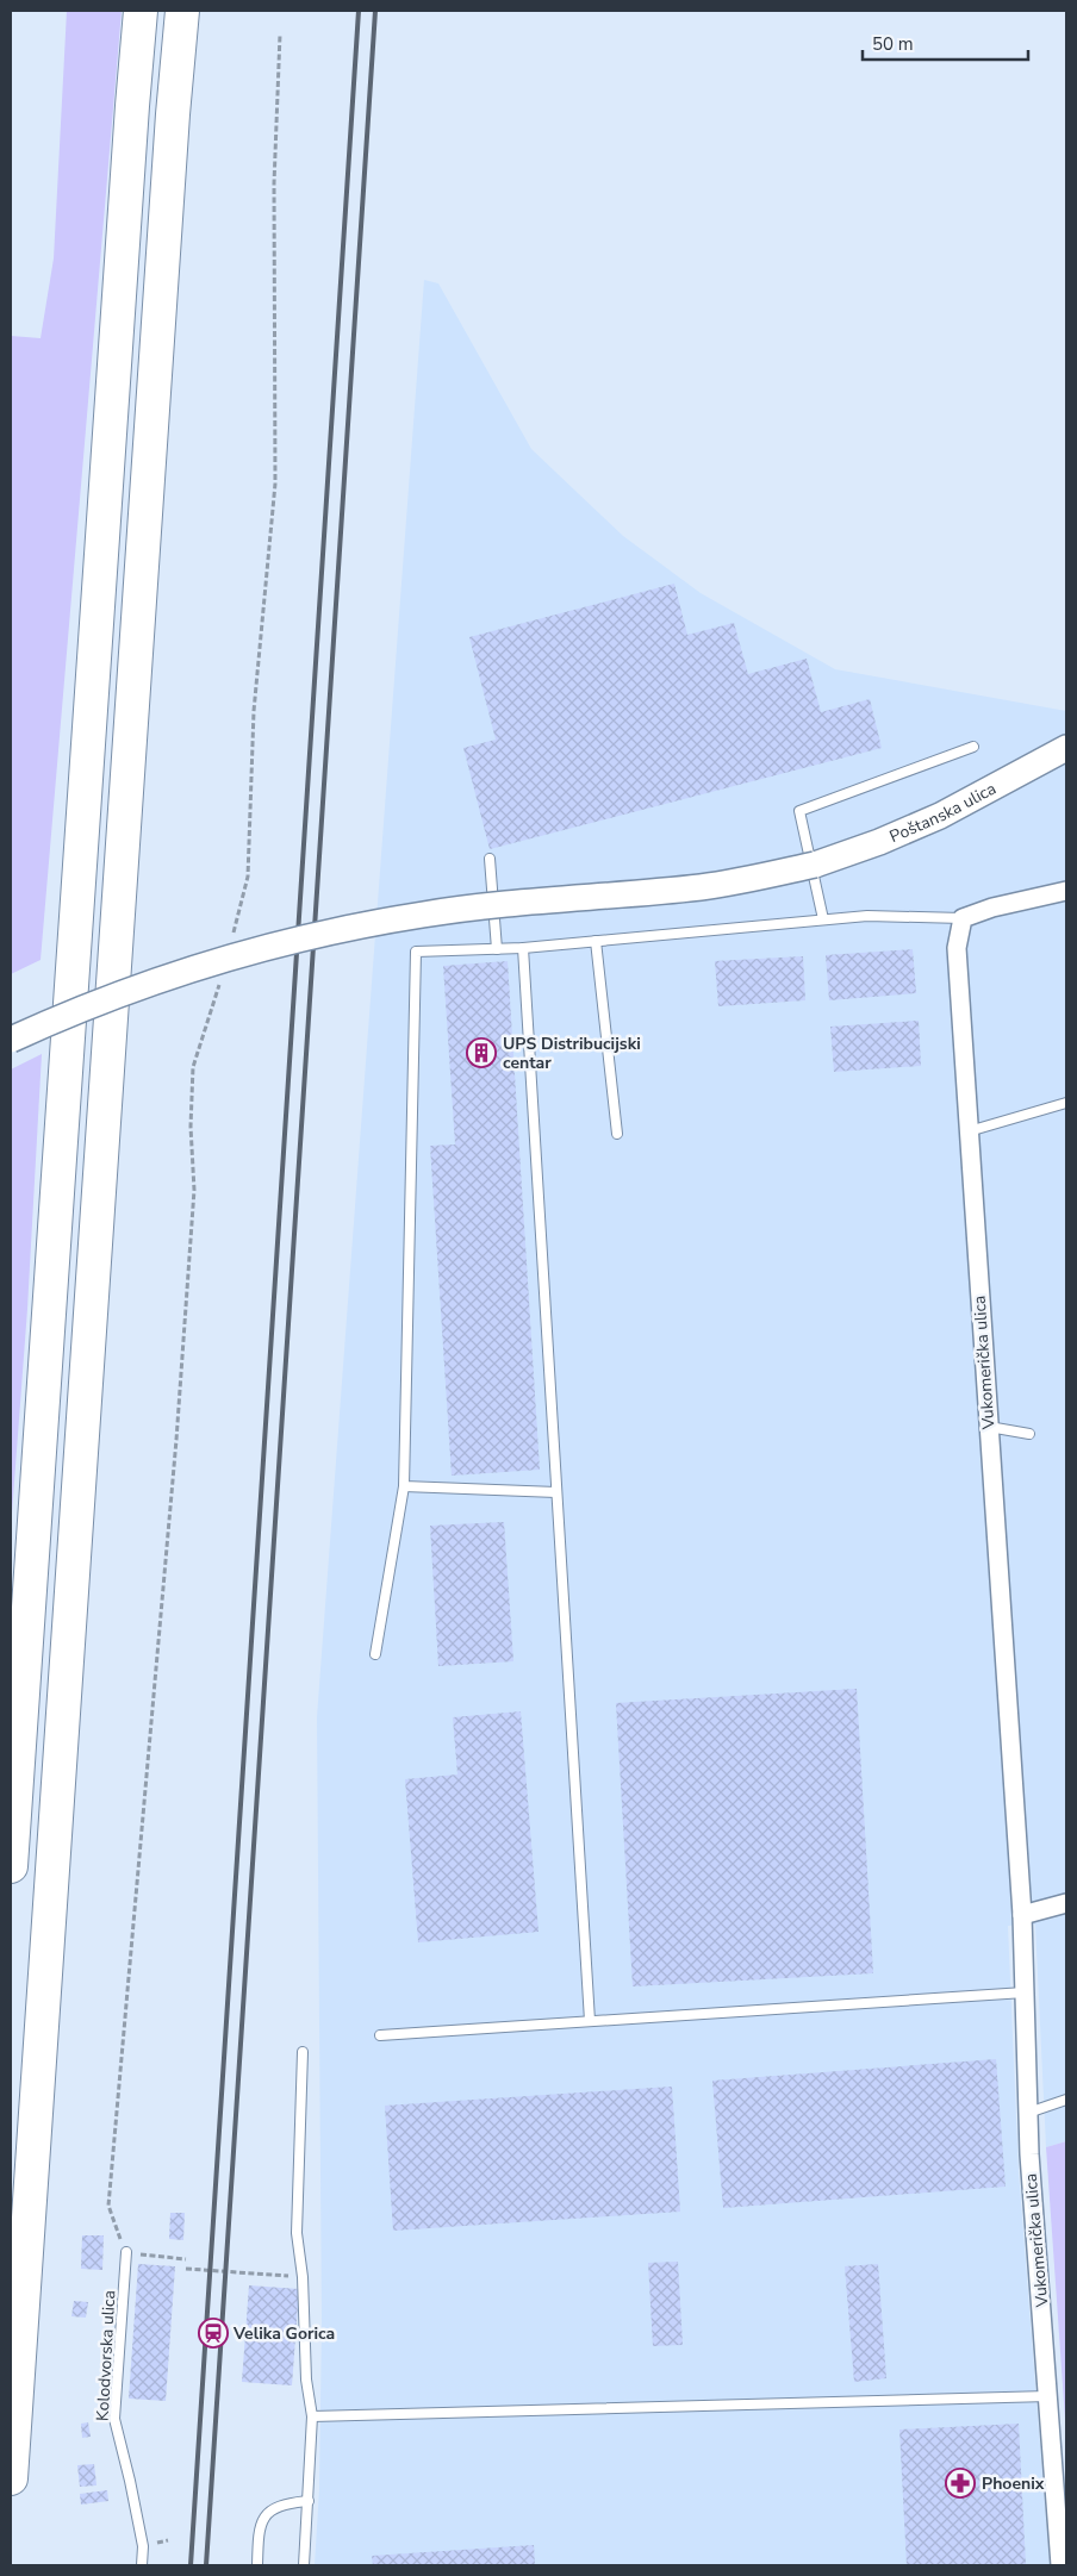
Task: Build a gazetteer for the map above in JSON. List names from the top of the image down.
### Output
{
  "streets": {
    "main road": ["Poštanska ulica"],
    "street": ["Vukomerička ulica"],
    "lane": ["Kolodvorska ulica"]
  },
  "places": {
    "building": ["UPS Distribucijski centar"],
    "station": ["Velika Gorica"],
    "pharmacy": ["Phoenix"]
  },
  "scale_bar": "50 m"
}
